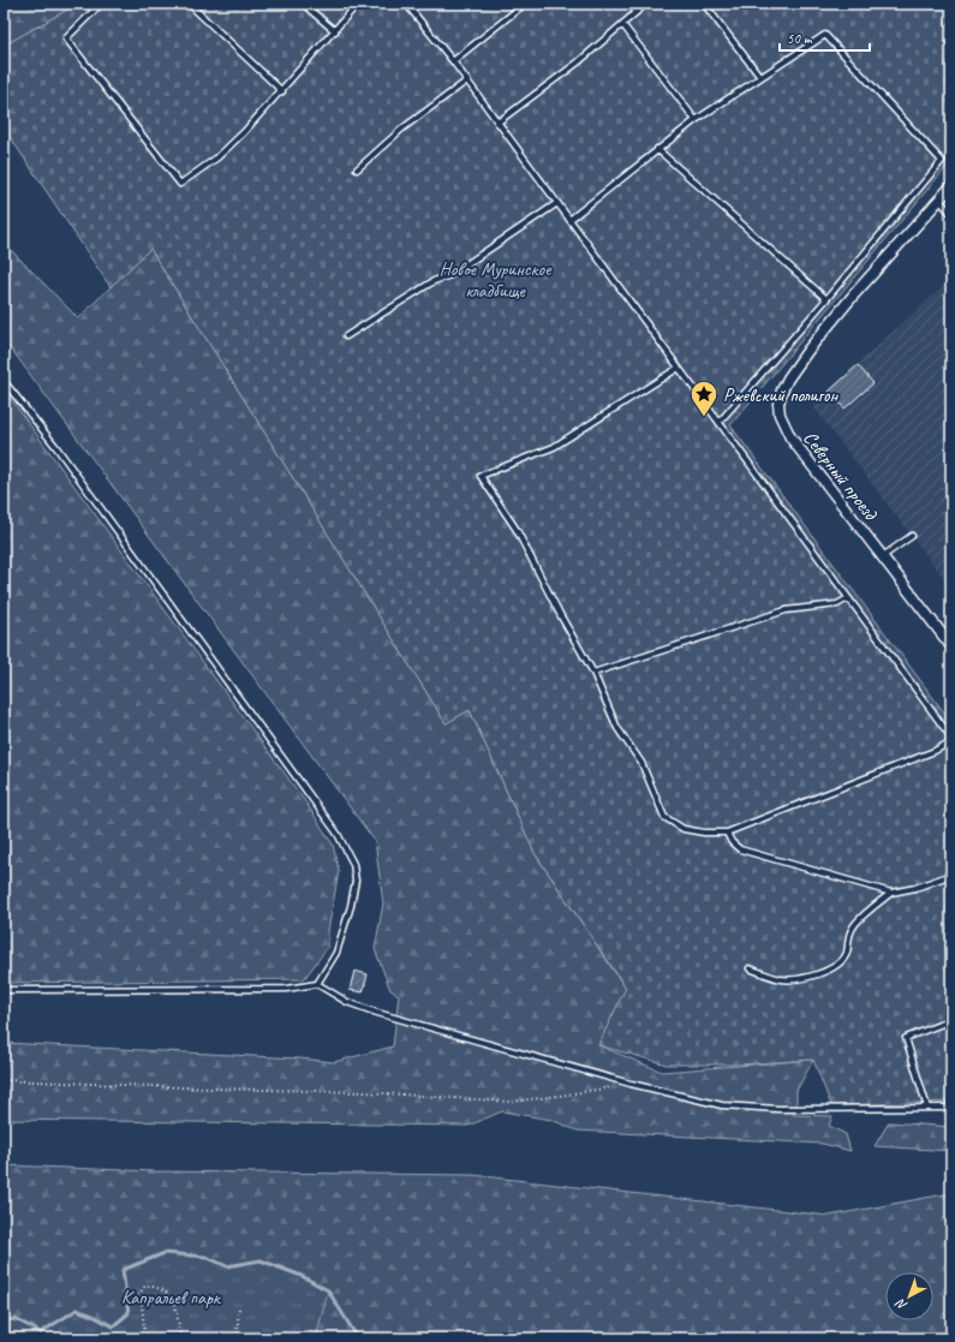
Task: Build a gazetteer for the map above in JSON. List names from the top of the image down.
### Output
{
  "streets": {
    "street": ["Северный проезд"]
  },
  "parks": ["Новое Муринское кладбище", "Капральев парк"],
  "places": {
    "place": ["Ржевский полигон"]
  },
  "scale_bar": "50 m",
  "north": "bottom left"
}
